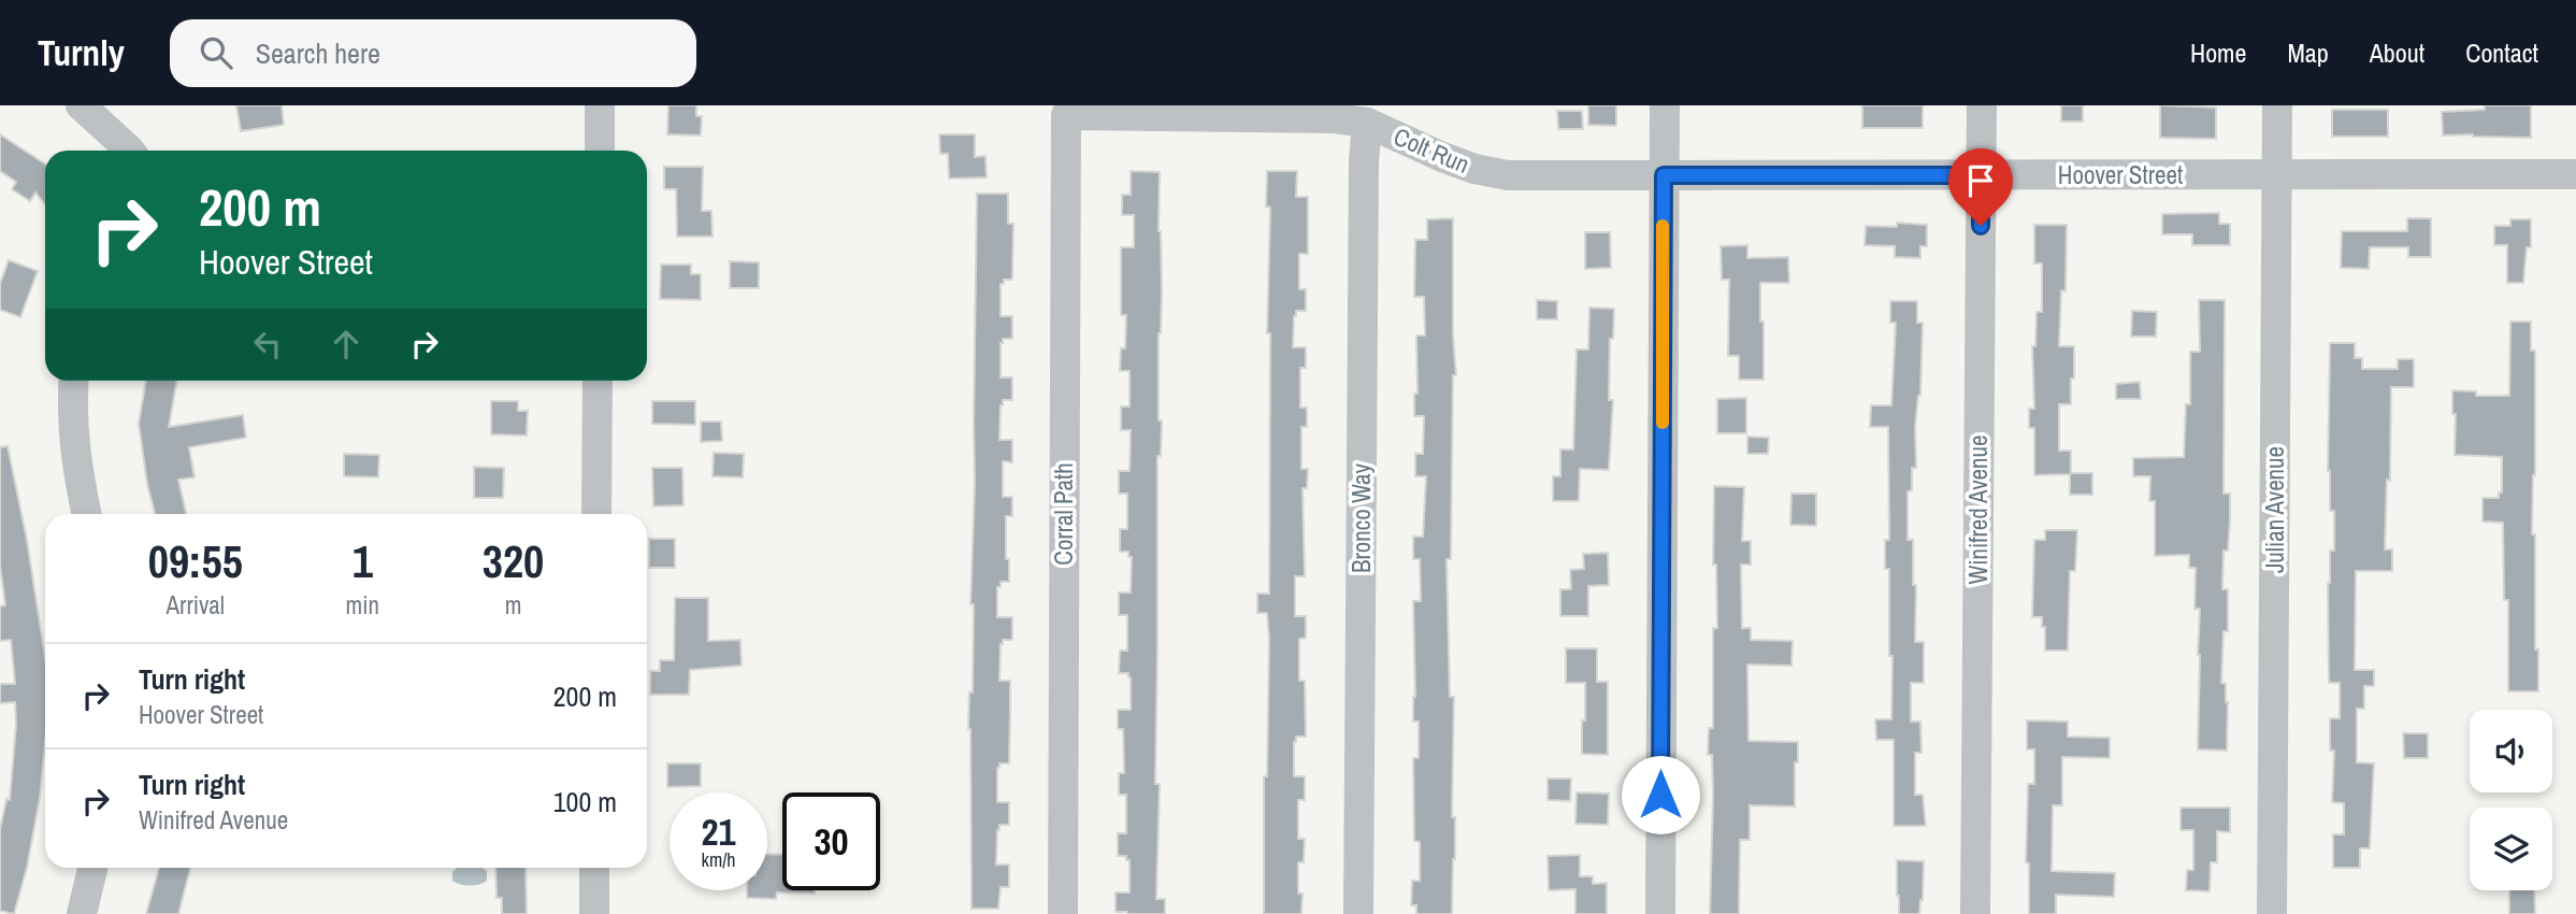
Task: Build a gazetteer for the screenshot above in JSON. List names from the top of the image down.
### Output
{
  "streets": {
    "street": [
      "Colt Run",
      "Hoover Street",
      "Winifred Avenue",
      "Julian Avenue",
      "Corral Path",
      "Bronco Way"
    ]
  },
  "crossings": [
    ["Colt Run", "Hoover Street"],
    ["Colt Run", "Corral Path"],
    ["Colt Run", "Bronco Way"],
    ["Hoover Street", "Winifred Avenue"],
    ["Hoover Street", "Julian Avenue"]
  ],
  "page": {
    "header": "Turnly",
    "search": "Search here",
    "nav": [
      "Home",
      "Map",
      "About",
      "Contact"
    ],
    "turn": ["200 m", "Hoover Street"],
    "eta": [
      "09:55",
      "Arrival",
      "1",
      "min",
      "320",
      "m"
    ],
    "list": [
      {
        "name": "Turn right",
        "note": "Hoover Street",
        "value": "200 m"
      },
      {
        "name": "Turn right",
        "note": "Winifred Avenue",
        "value": "100 m"
      }
    ],
    "speed": "21 km/h",
    "limit": "30"
  }
}
